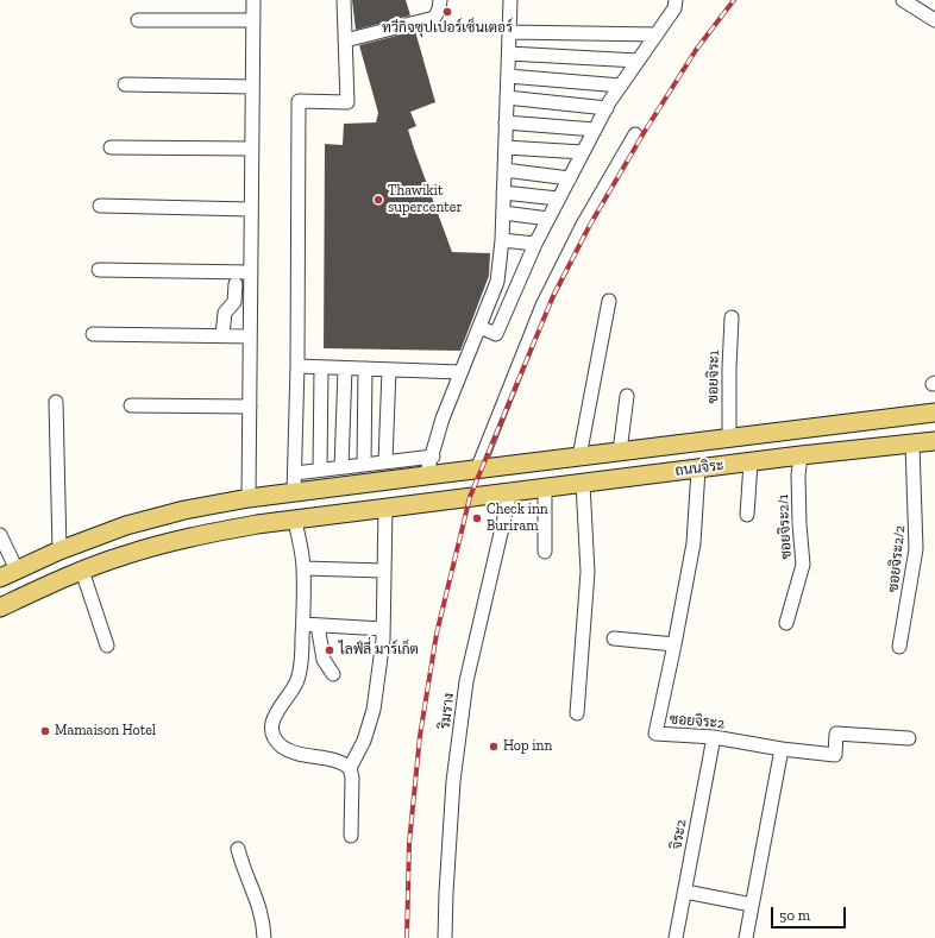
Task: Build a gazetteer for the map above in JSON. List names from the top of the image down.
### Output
{
  "streets": {
    "main road": ["ถนนจิระ"],
    "street": [
      "ซอยจิระ1",
      "ซอยจิระ2/1",
      "ซอยจิระ2/2",
      "ริมราง",
      "ซอยจิระ2",
      "จิระ2"
    ]
  },
  "crossings": [
    ["ซอยจิระ1", "ถนนจิระ"],
    ["ถนนจิระ", "ซอยจิระ2/1"],
    ["ถนนจิระ", "ซอยจิระ2/2"],
    ["ถนนจิระ", "ริมราง"],
    ["ถนนจิระ", "ซอยจิระ2"],
    ["ซอยจิระ2", "จิระ2"]
  ],
  "places": [
    "ทวีกิจซุปเปอร์เซ็นเตอร์",
    "Thawikit supercenter",
    "Check inn Buriram",
    "ไลฟ์ลี่ มาร์เก็ต",
    "Mamaison Hotel",
    "Hop inn"
  ],
  "scale_bar": "50 m"
}
